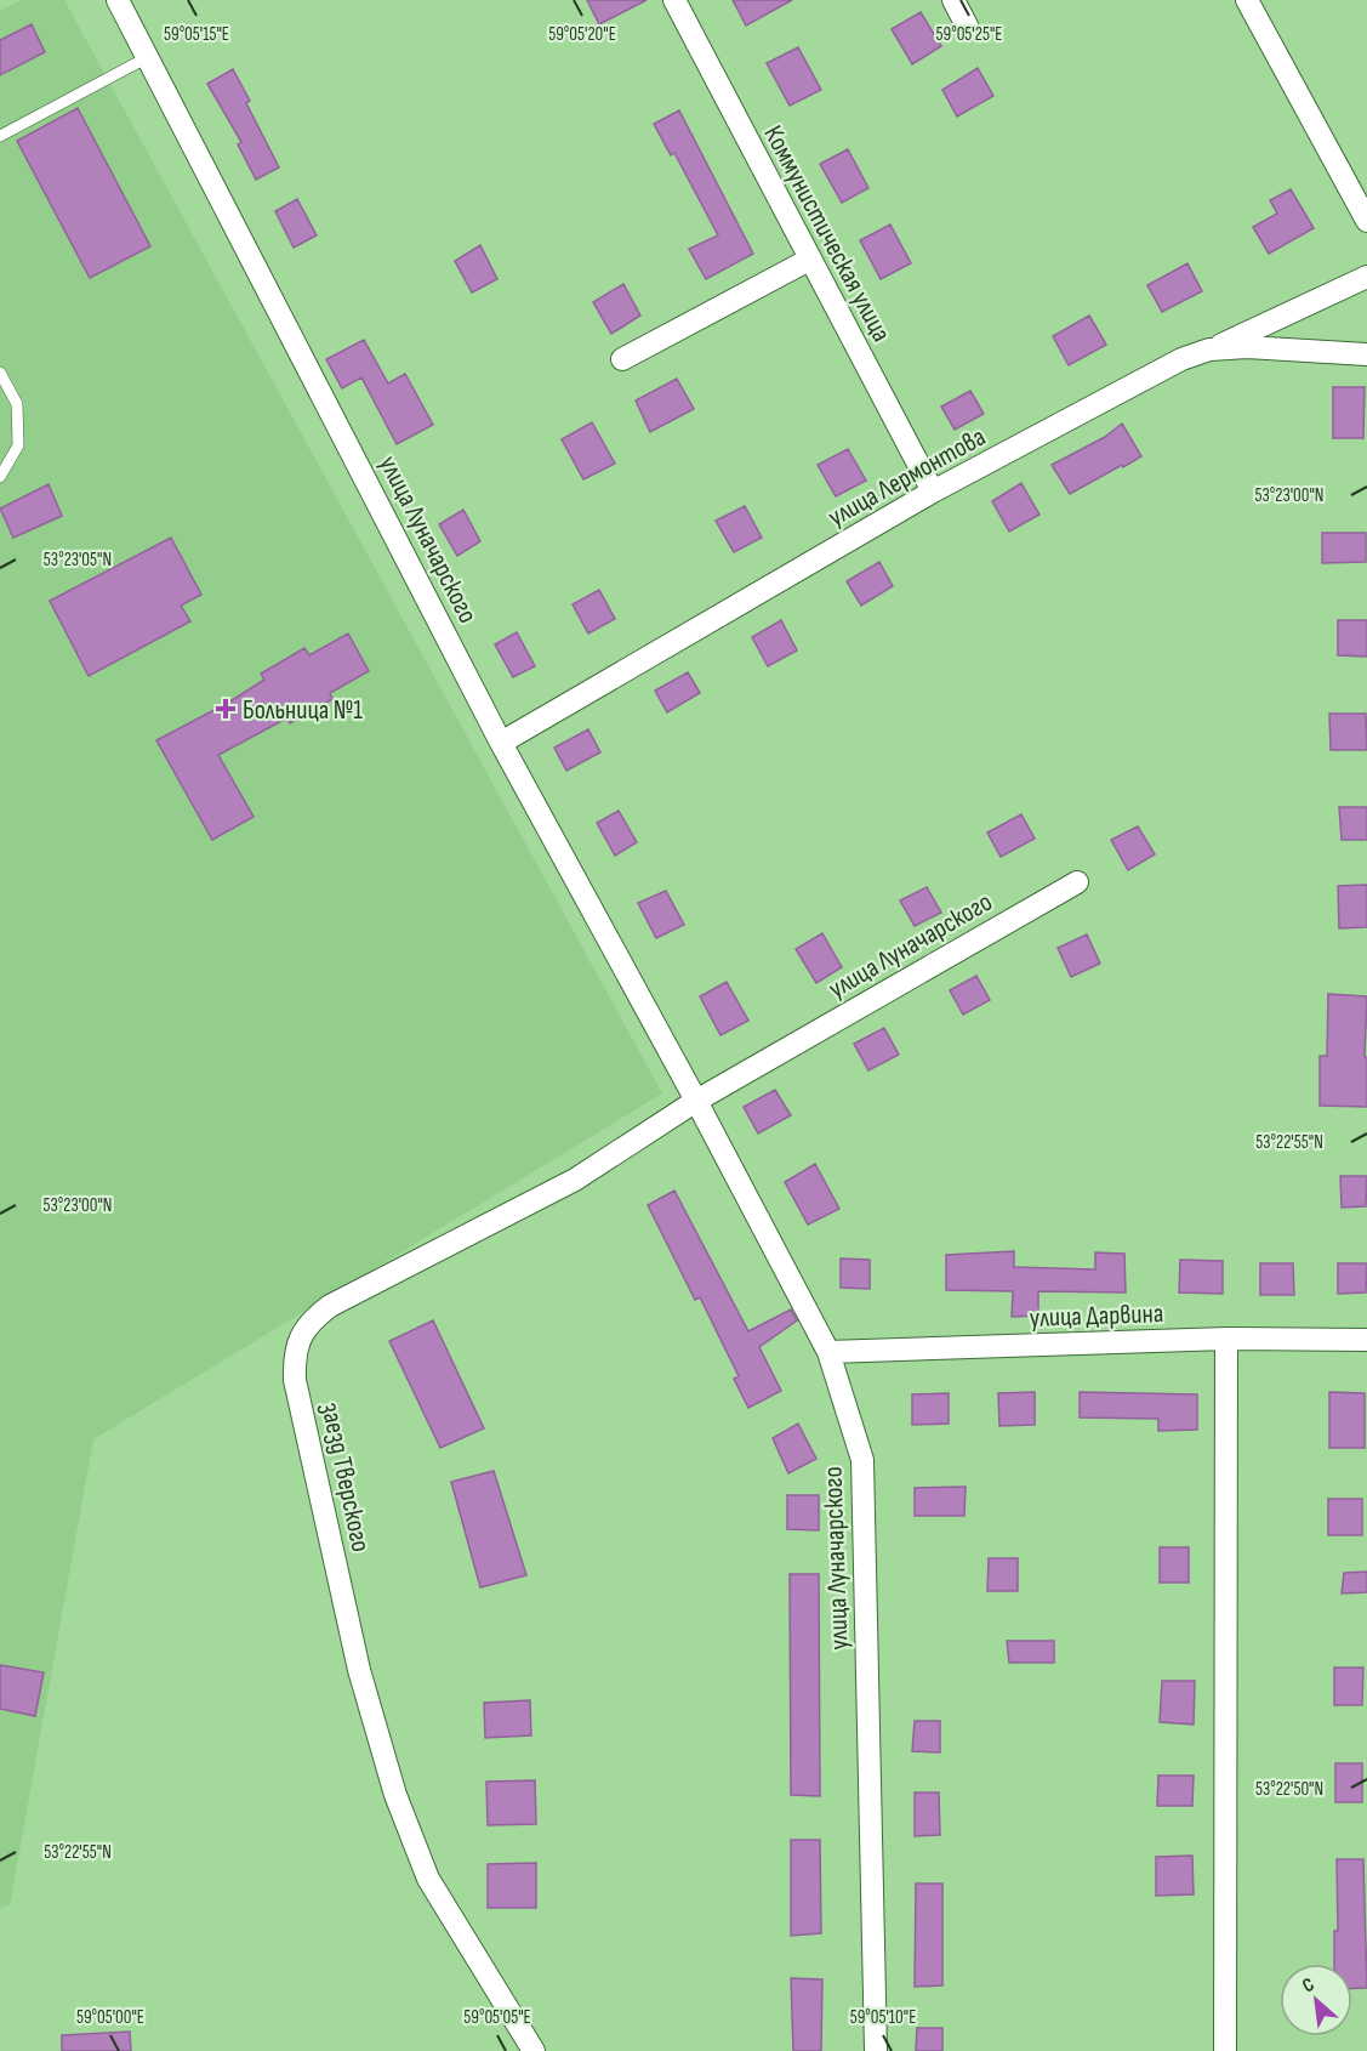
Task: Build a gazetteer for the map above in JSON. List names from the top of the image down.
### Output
{
  "streets": {
    "street": [
      "Коммунистическая улица",
      "улица Лермонтова",
      "улица Луначарского",
      "улица Дарвина",
      "заезд Тверского"
    ]
  },
  "crossings": [
    ["Коммунистическая улица", "улица Лермонтова"],
    ["улица Лермонтова", "улица Луначарского"],
    ["улица Луначарского", "улица Дарвина"],
    ["улица Луначарского", "заезд Тверского"]
  ],
  "places": {
    "health": ["Больница №1"]
  },
  "north": "top left",
  "coordinates": [
    "59°05'15\"E",
    "59°05'20\"E",
    "59°05'25\"E",
    "53°23'00\"N",
    "53°23'05\"N",
    "53°22'55\"N",
    "53°22'50\"N",
    "59°05'00\"E",
    "59°05'05\"E",
    "59°05'10\"E"
  ]
}
